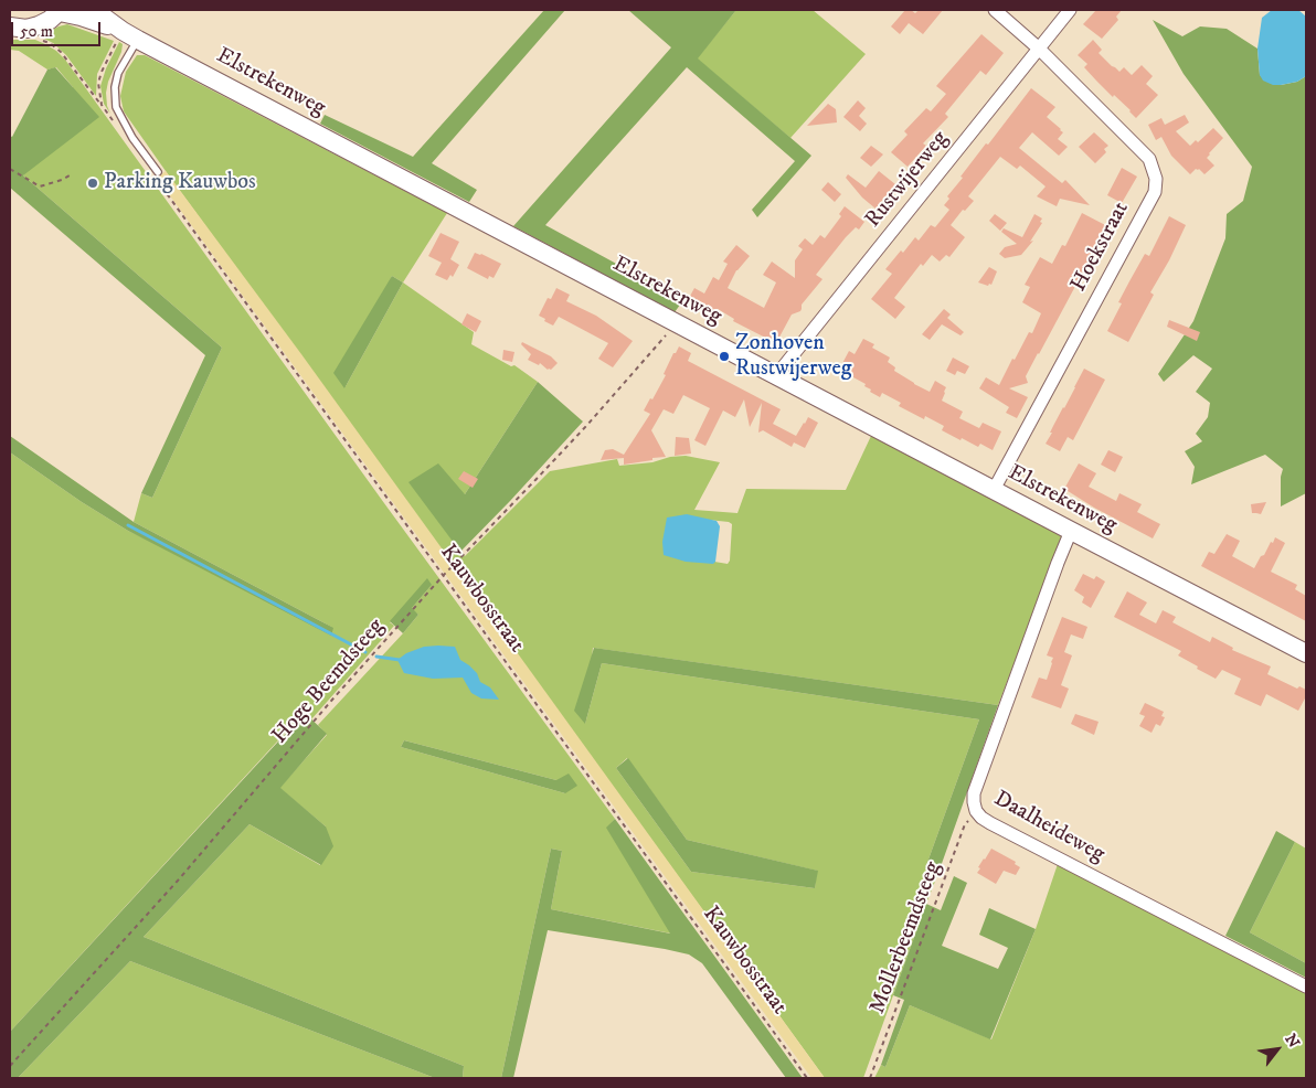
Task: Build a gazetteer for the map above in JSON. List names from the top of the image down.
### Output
{
  "streets": {
    "street": [
      "Elstrekenweg",
      "Rustwijerweg",
      "Hoekstraat",
      "Daalheideweg"
    ],
    "path": ["Kauwbosstraat", "Hoge Beemdsteeg", "Mollerbeemdsteeg"]
  },
  "crossings": [
    ["Elstrekenweg", "Rustwijerweg"],
    ["Elstrekenweg", "Hoekstraat"],
    ["Elstrekenweg", "Hoge Beemdsteeg"],
    ["Elstrekenweg", "Daalheideweg"],
    ["Rustwijerweg", "Hoekstraat"],
    ["Kauwbosstraat", "Hoge Beemdsteeg"],
    ["Daalheideweg", "Mollerbeemdsteeg"]
  ],
  "places": ["Parking Kauwbos", "Zonhoven Rustwijerweg"],
  "scale_bar": "50 m",
  "north": "top right"
}
